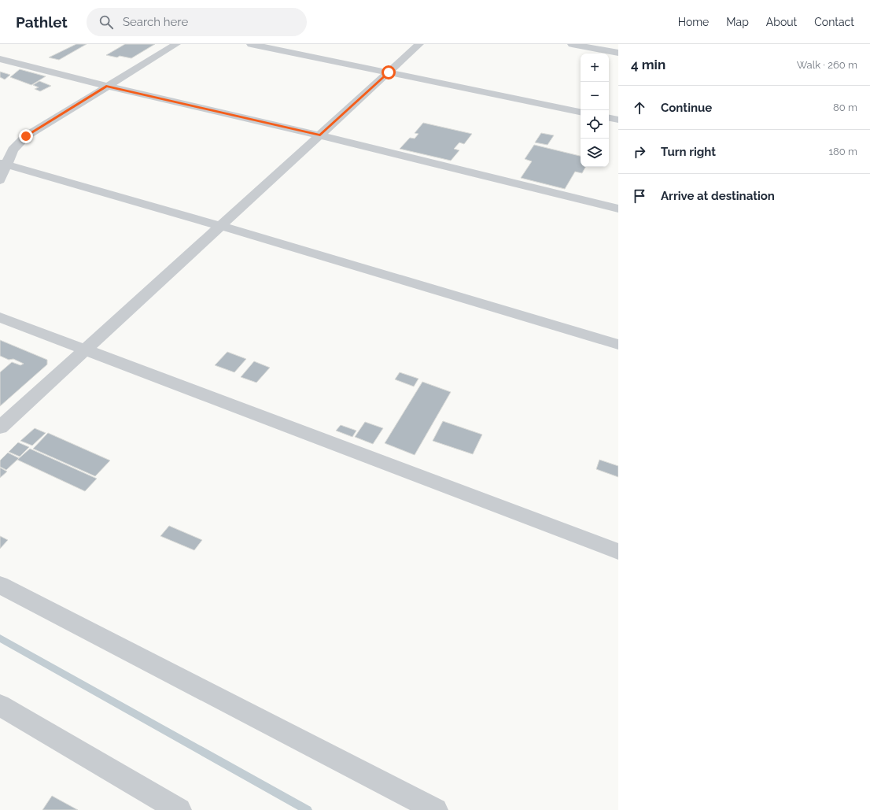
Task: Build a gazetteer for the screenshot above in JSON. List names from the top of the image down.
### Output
{
  "page": {
    "header": "Pathlet",
    "search": "Search here",
    "nav": [
      "Home",
      "Map",
      "About",
      "Contact"
    ],
    "heading": ["4 min", "Walk · 260 m"],
    "map_buttons": ["+", "−"],
    "list": [
      ["Continue", "80 m"],
      ["Turn right", "180 m"],
      "Arrive at destination"
    ]
  }
}
